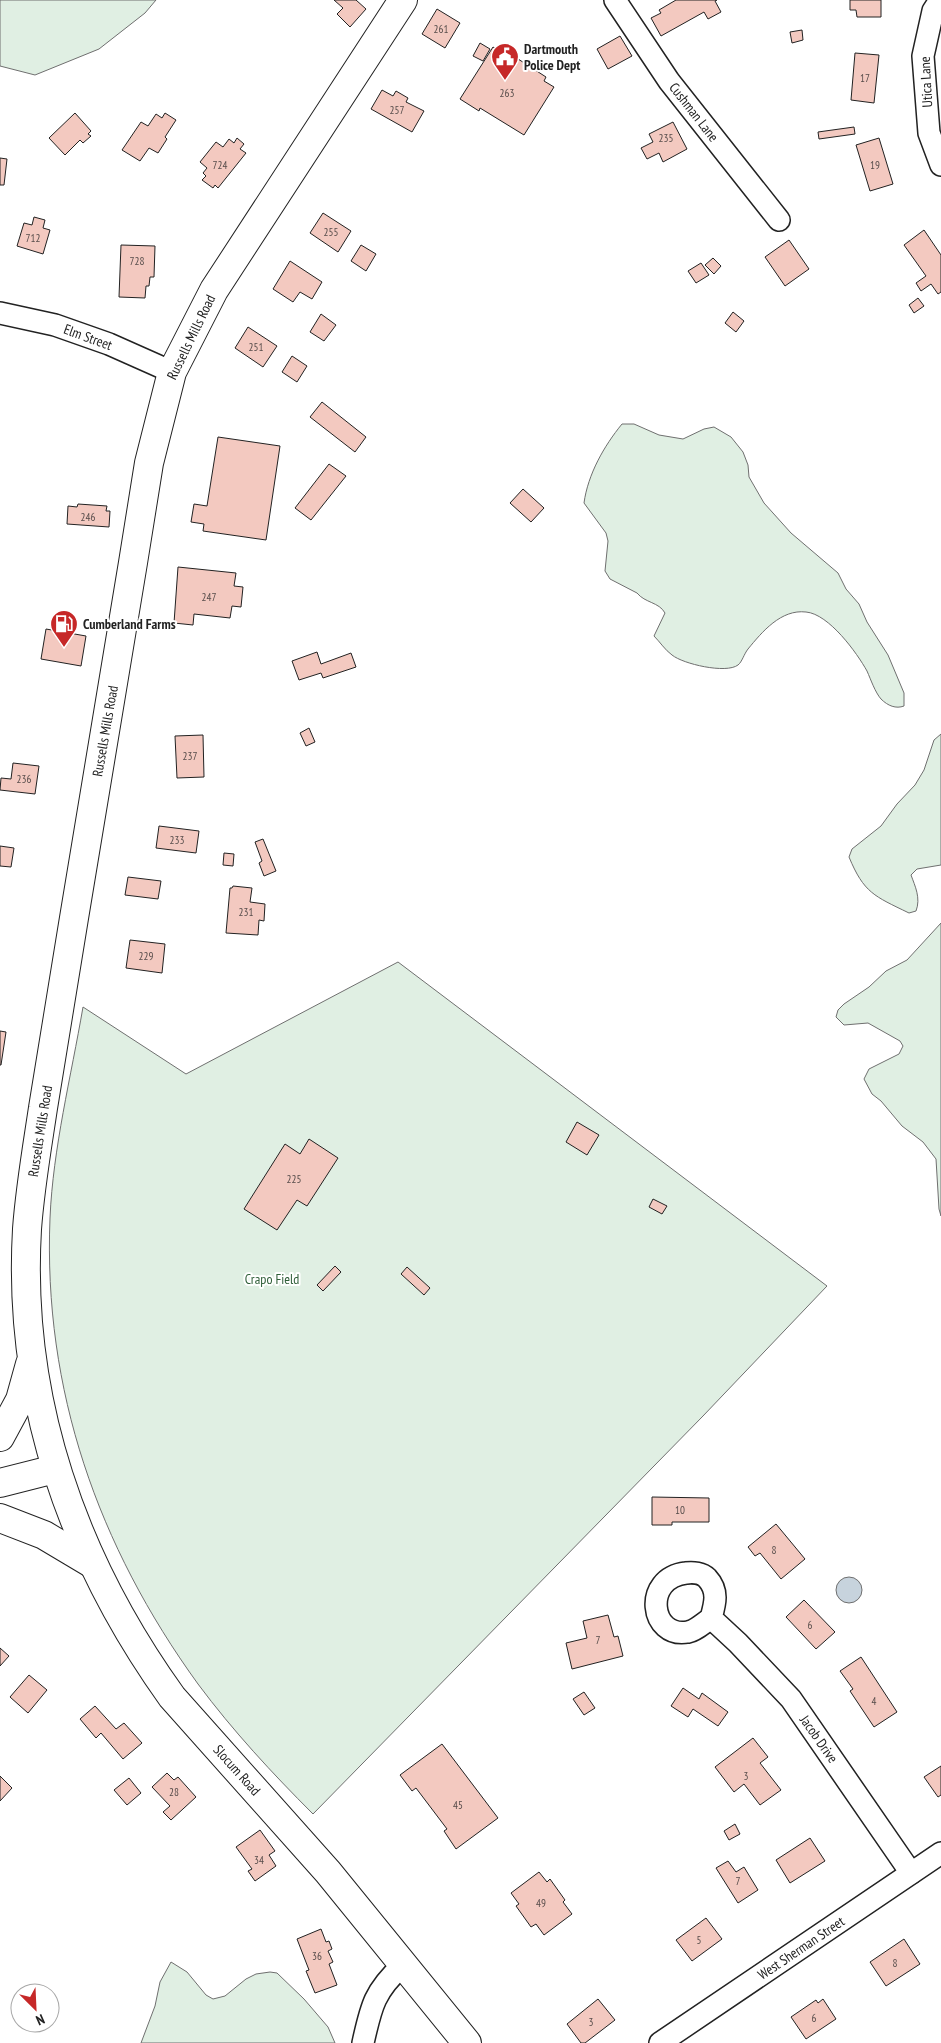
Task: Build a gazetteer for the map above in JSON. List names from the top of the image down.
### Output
{
  "streets": {
    "main road": ["Russells Mills Road", "Slocum Road"],
    "street": [
      "Utica Lane",
      "Cushman Lane",
      "Elm Street",
      "Jacob Drive",
      "West Sherman Street"
    ]
  },
  "crossings": [
    ["Elm Street", "Russells Mills Road"],
    ["Russells Mills Road", "Slocum Road"],
    ["Jacob Drive", "West Sherman Street"]
  ],
  "parks": ["Crapo Field"],
  "places": {
    "public building": ["Dartmouth Police Dept"],
    "fuel station": ["Cumberland Farms"]
  },
  "house_numbers": [
    "261",
    "17",
    "263",
    "257",
    "235",
    "724",
    "19",
    "255",
    "712",
    "728",
    "251",
    "246",
    "247",
    "237",
    "236",
    "233",
    "231",
    "229",
    "225",
    "10",
    "8",
    "6",
    "7",
    "4",
    "3",
    "28",
    "45",
    "34",
    "7",
    "49",
    "5",
    "36",
    "8",
    "6",
    "3"
  ],
  "north": "bottom right"
}
